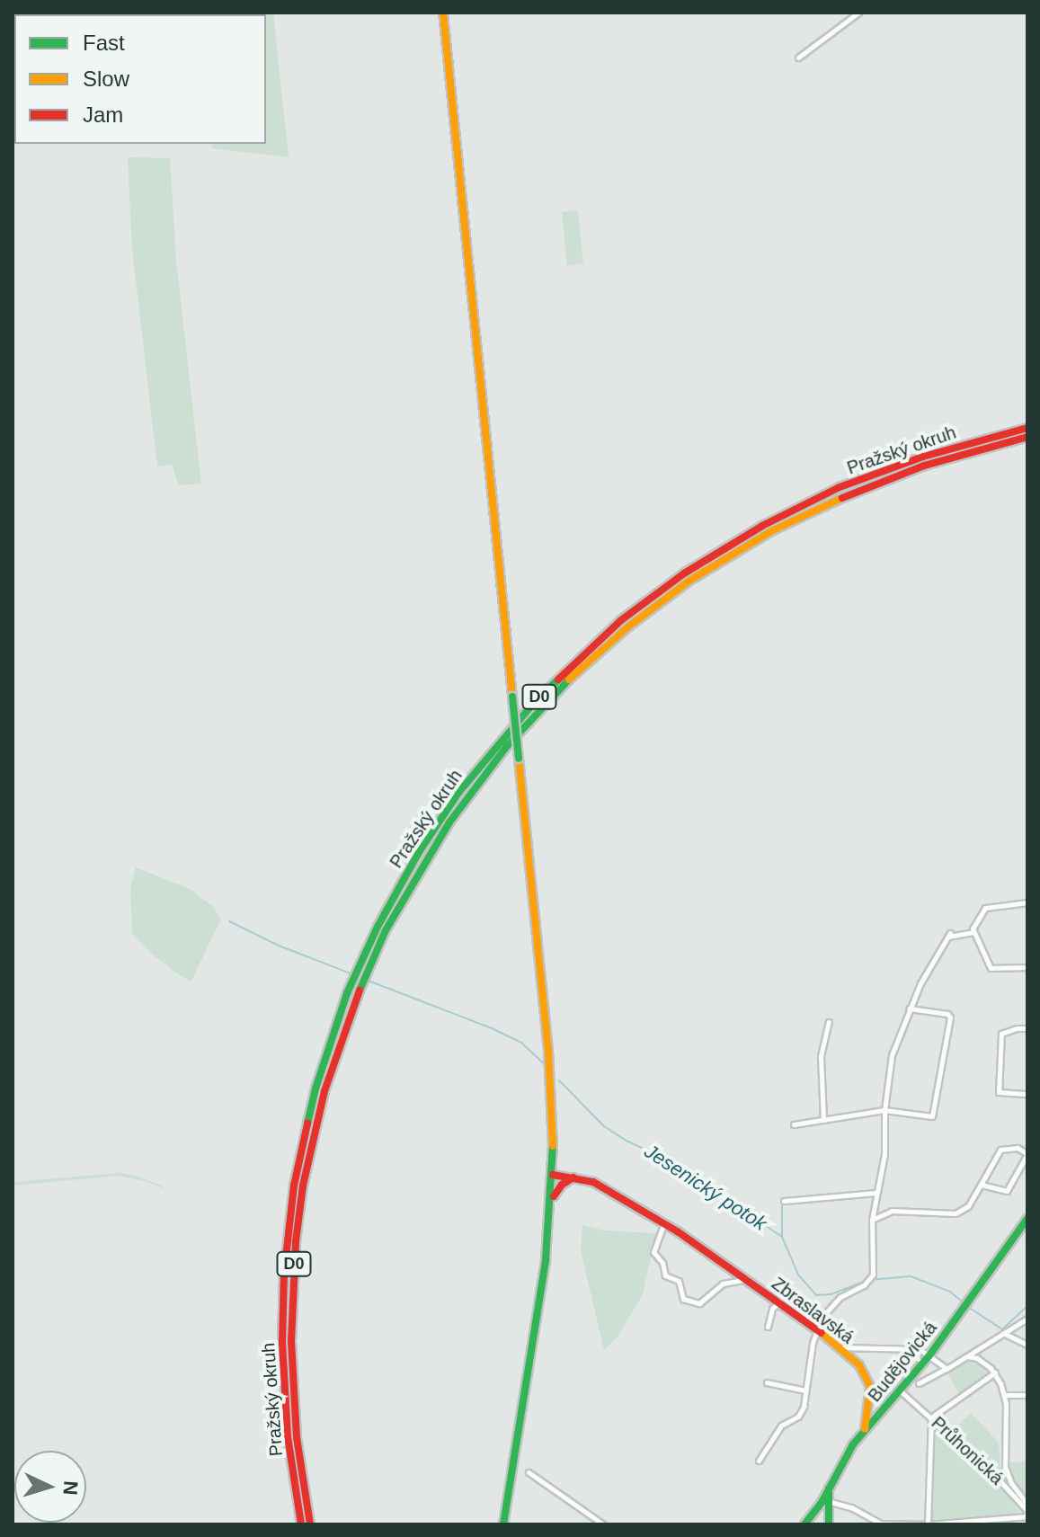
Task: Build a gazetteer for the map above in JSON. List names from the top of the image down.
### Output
{
  "streets": {
    "main road": [
      "Pražský okruh",
      "D0",
      "Zbraslavská",
      "Budějovická"
    ],
    "street": ["Průhonická"]
  },
  "crossings": [
    ["Zbraslavská", "Budějovická"],
    ["Budějovická", "Průhonická"]
  ],
  "water": ["Jesenický potok"],
  "legend": ["Fast", "Slow", "Jam"],
  "north": "right"
}
